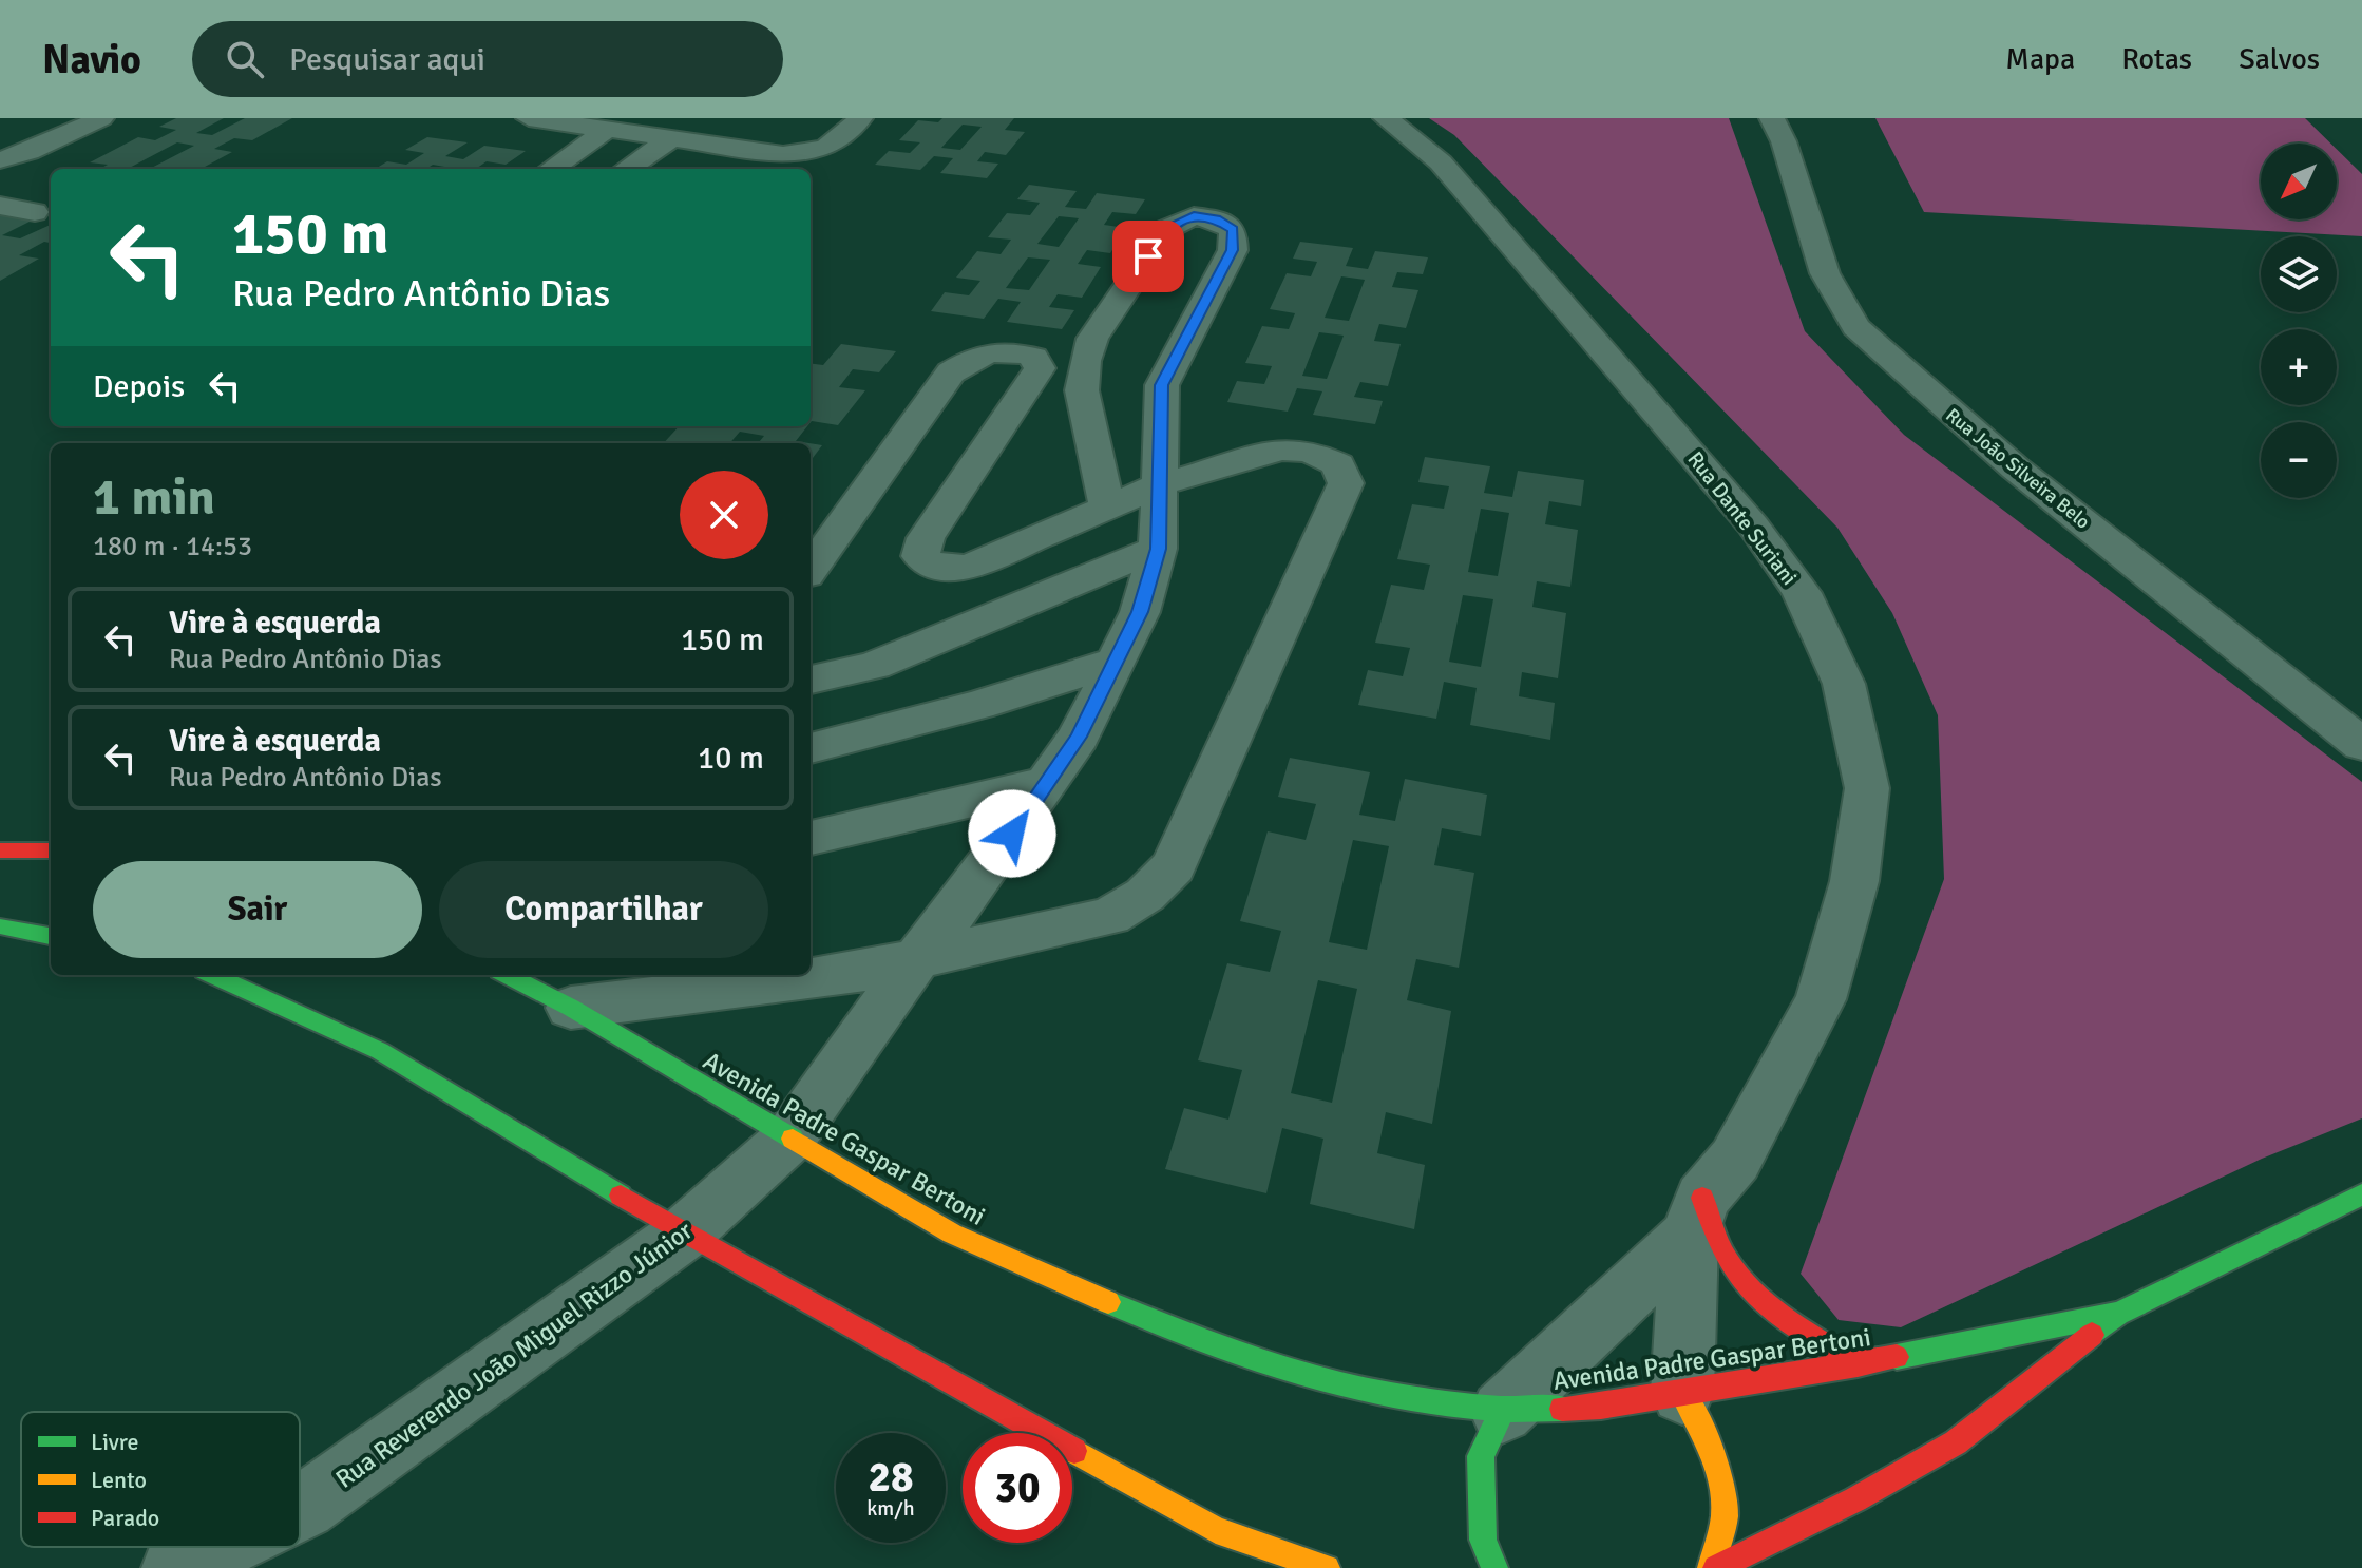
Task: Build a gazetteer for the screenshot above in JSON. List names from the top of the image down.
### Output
{
  "streets": {
    "street": [
      "Rua João Silveira Belo",
      "Rua Dante Suriani",
      "Avenida Padre Gaspar Bertoni",
      "Rua Reverendo João Miguel Rizzo Júnior"
    ]
  },
  "crossings": [
    ["Rua Dante Suriani", "Avenida Padre Gaspar Bertoni"],
    ["Avenida Padre Gaspar Bertoni", "Rua Reverendo João Miguel Rizzo Júnior"]
  ],
  "legend": ["Livre", "Lento", "Parado"],
  "north": "bottom left",
  "page": {
    "header": "Navio",
    "search": "Pesquisar aqui",
    "nav": ["Mapa", "Rotas", "Salvos"],
    "map_buttons": ["+", "−"],
    "turn": ["150 m", "Rua Pedro Antônio Dias"],
    "then": "Depois",
    "heading": ["1 min", "180 m · 14:53"],
    "list": [
      {
        "name": "Vire à esquerda",
        "note": "Rua Pedro Antônio Dias",
        "value": "150 m"
      },
      {
        "name": "Vire à esquerda",
        "note": "Rua Pedro Antônio Dias",
        "value": "10 m"
      }
    ],
    "buttons": ["Sair", "Compartilhar"],
    "speed": "28 km/h",
    "limit": "30"
  }
}
